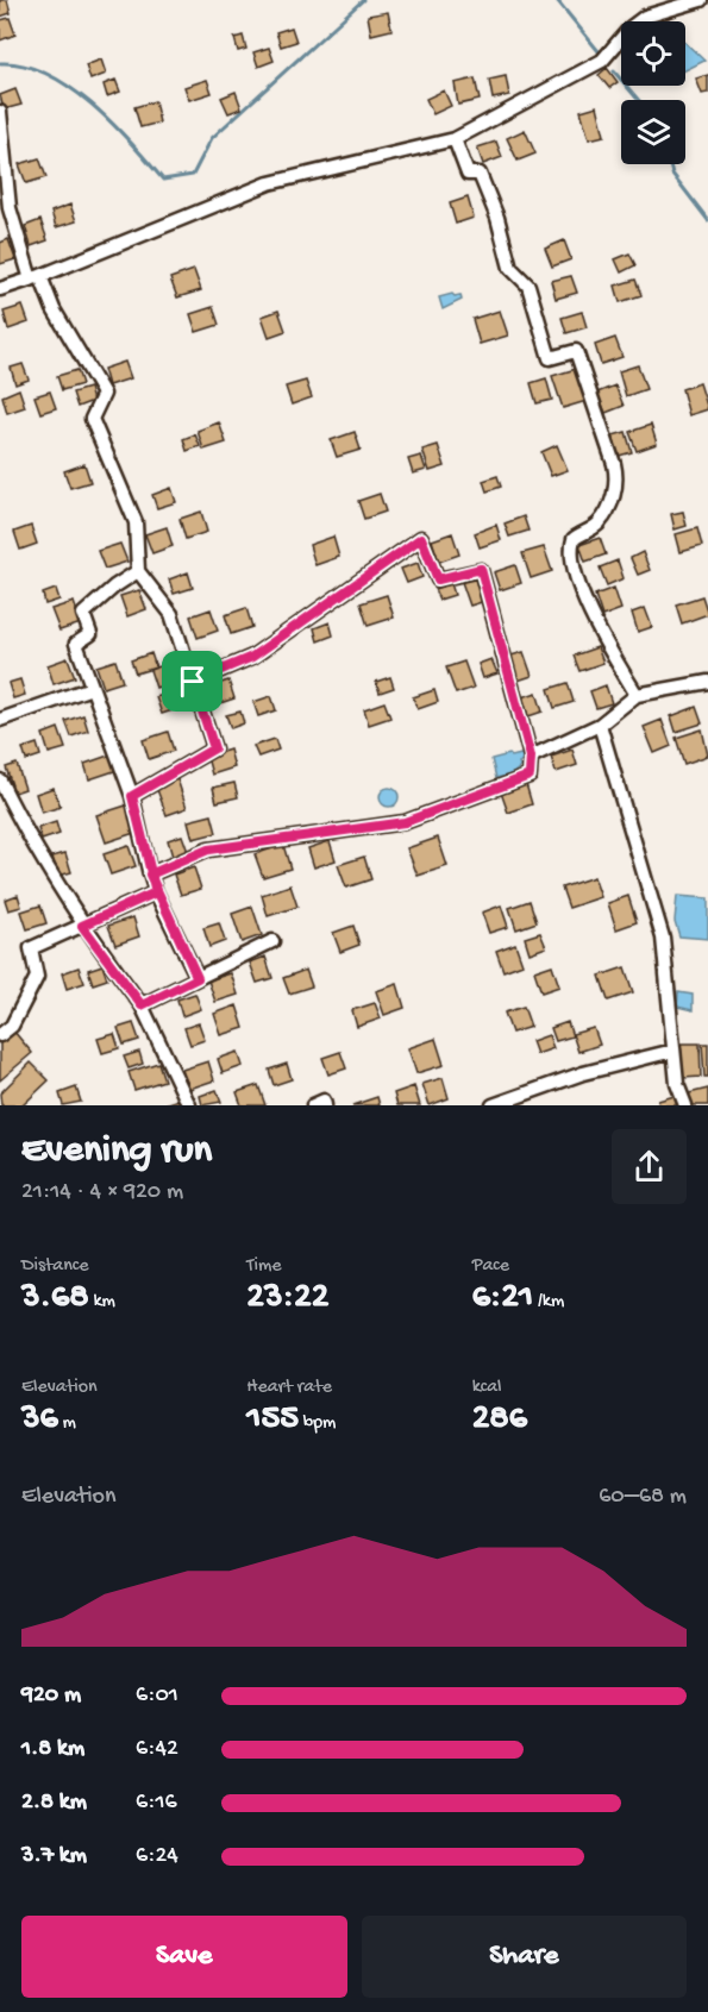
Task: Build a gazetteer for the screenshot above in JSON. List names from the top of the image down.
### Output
{
  "page": {
    "heading": ["Evening run", "21:14 · 4 × 920 m"],
    "stats": [
      ["Distance", "3.68 km"],
      ["Time", "23:22"],
      ["Pace", "6:21 /km"],
      ["Elevation", "36 m"],
      ["Heart rate", "155 bpm"],
      ["kcal", "286"]
    ],
    "chart": ["Elevation", "60–68 m"],
    "list": [
      {
        "name": "920 m",
        "note": "6:01"
      },
      {
        "name": "1.8 km",
        "note": "6:42"
      },
      {
        "name": "2.8 km",
        "note": "6:16"
      },
      {
        "name": "3.7 km",
        "note": "6:24"
      }
    ],
    "buttons": ["Save", "Share"]
  }
}
